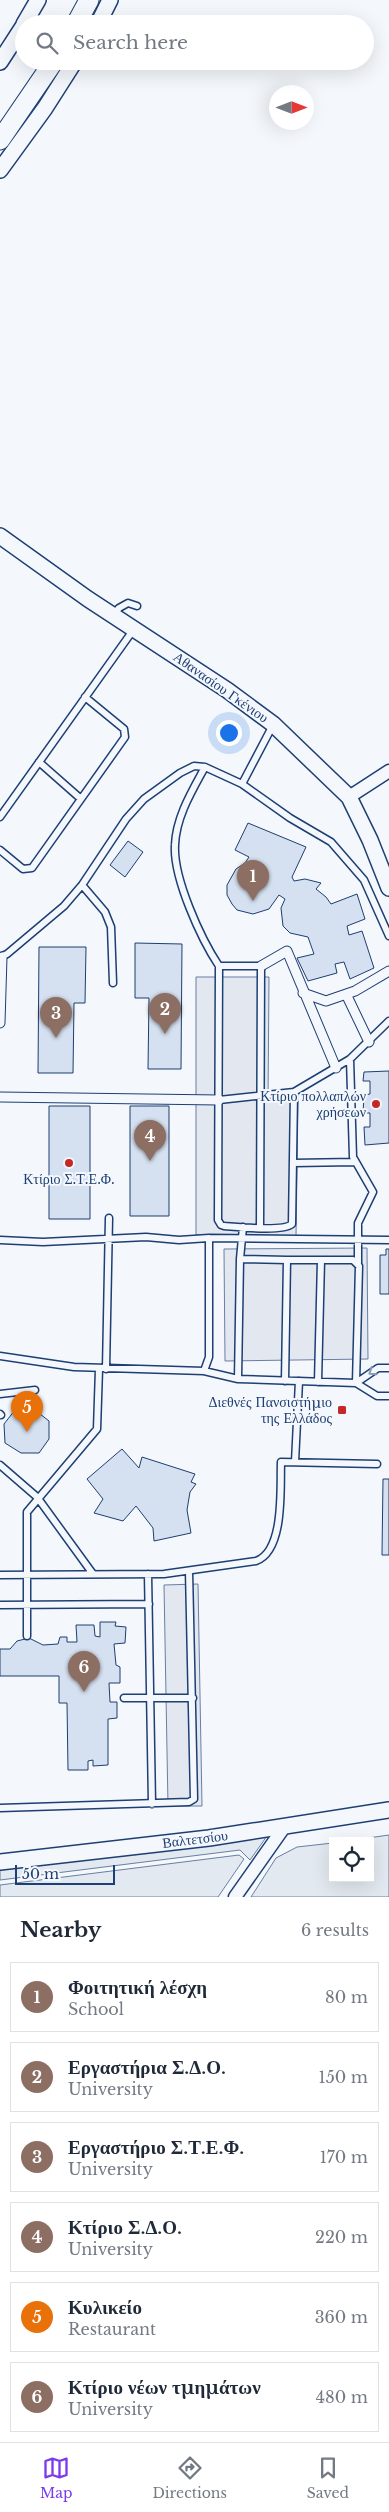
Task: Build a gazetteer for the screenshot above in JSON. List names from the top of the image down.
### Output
{
  "streets": {
    "street": ["Αθανασίου Γκένιου", "Βαλτετσίου"]
  },
  "places": {
    "other": ["Κτίριο πολλαπλών χρήσεων", "Κτίριο Σ.Τ.Ε.Φ."],
    "transit": ["Διεθνές Πανσιστήμιο της Ελλάδος"]
  },
  "scale_bar": "50 m",
  "north": "right",
  "page": {
    "search": "Search here",
    "pins": [
      "1",
      "2",
      "3",
      "4",
      "5",
      "6"
    ],
    "scale": "50 m",
    "heading": ["Nearby", "6 results"],
    "list": [
      {
        "mark": "1",
        "name": "Φοιτητική λέσχη",
        "note": "School",
        "value": "80 m"
      },
      {
        "mark": "2",
        "name": "Εργαστήρια Σ.Δ.Ο.",
        "note": "University",
        "value": "150 m"
      },
      {
        "mark": "3",
        "name": "Εργαστήριο Σ.Τ.Ε.Φ.",
        "note": "University",
        "value": "170 m"
      },
      {
        "mark": "4",
        "name": "Κτίριο Σ.Δ.Ο.",
        "note": "University",
        "value": "220 m"
      },
      {
        "mark": "5",
        "name": "Κυλικείο",
        "note": "Restaurant",
        "value": "360 m"
      },
      {
        "mark": "6",
        "name": "Κτίριο νέων τμημάτων",
        "note": "University",
        "value": "480 m"
      }
    ],
    "nav": ["Map", "Directions", "Saved"]
  }
}
